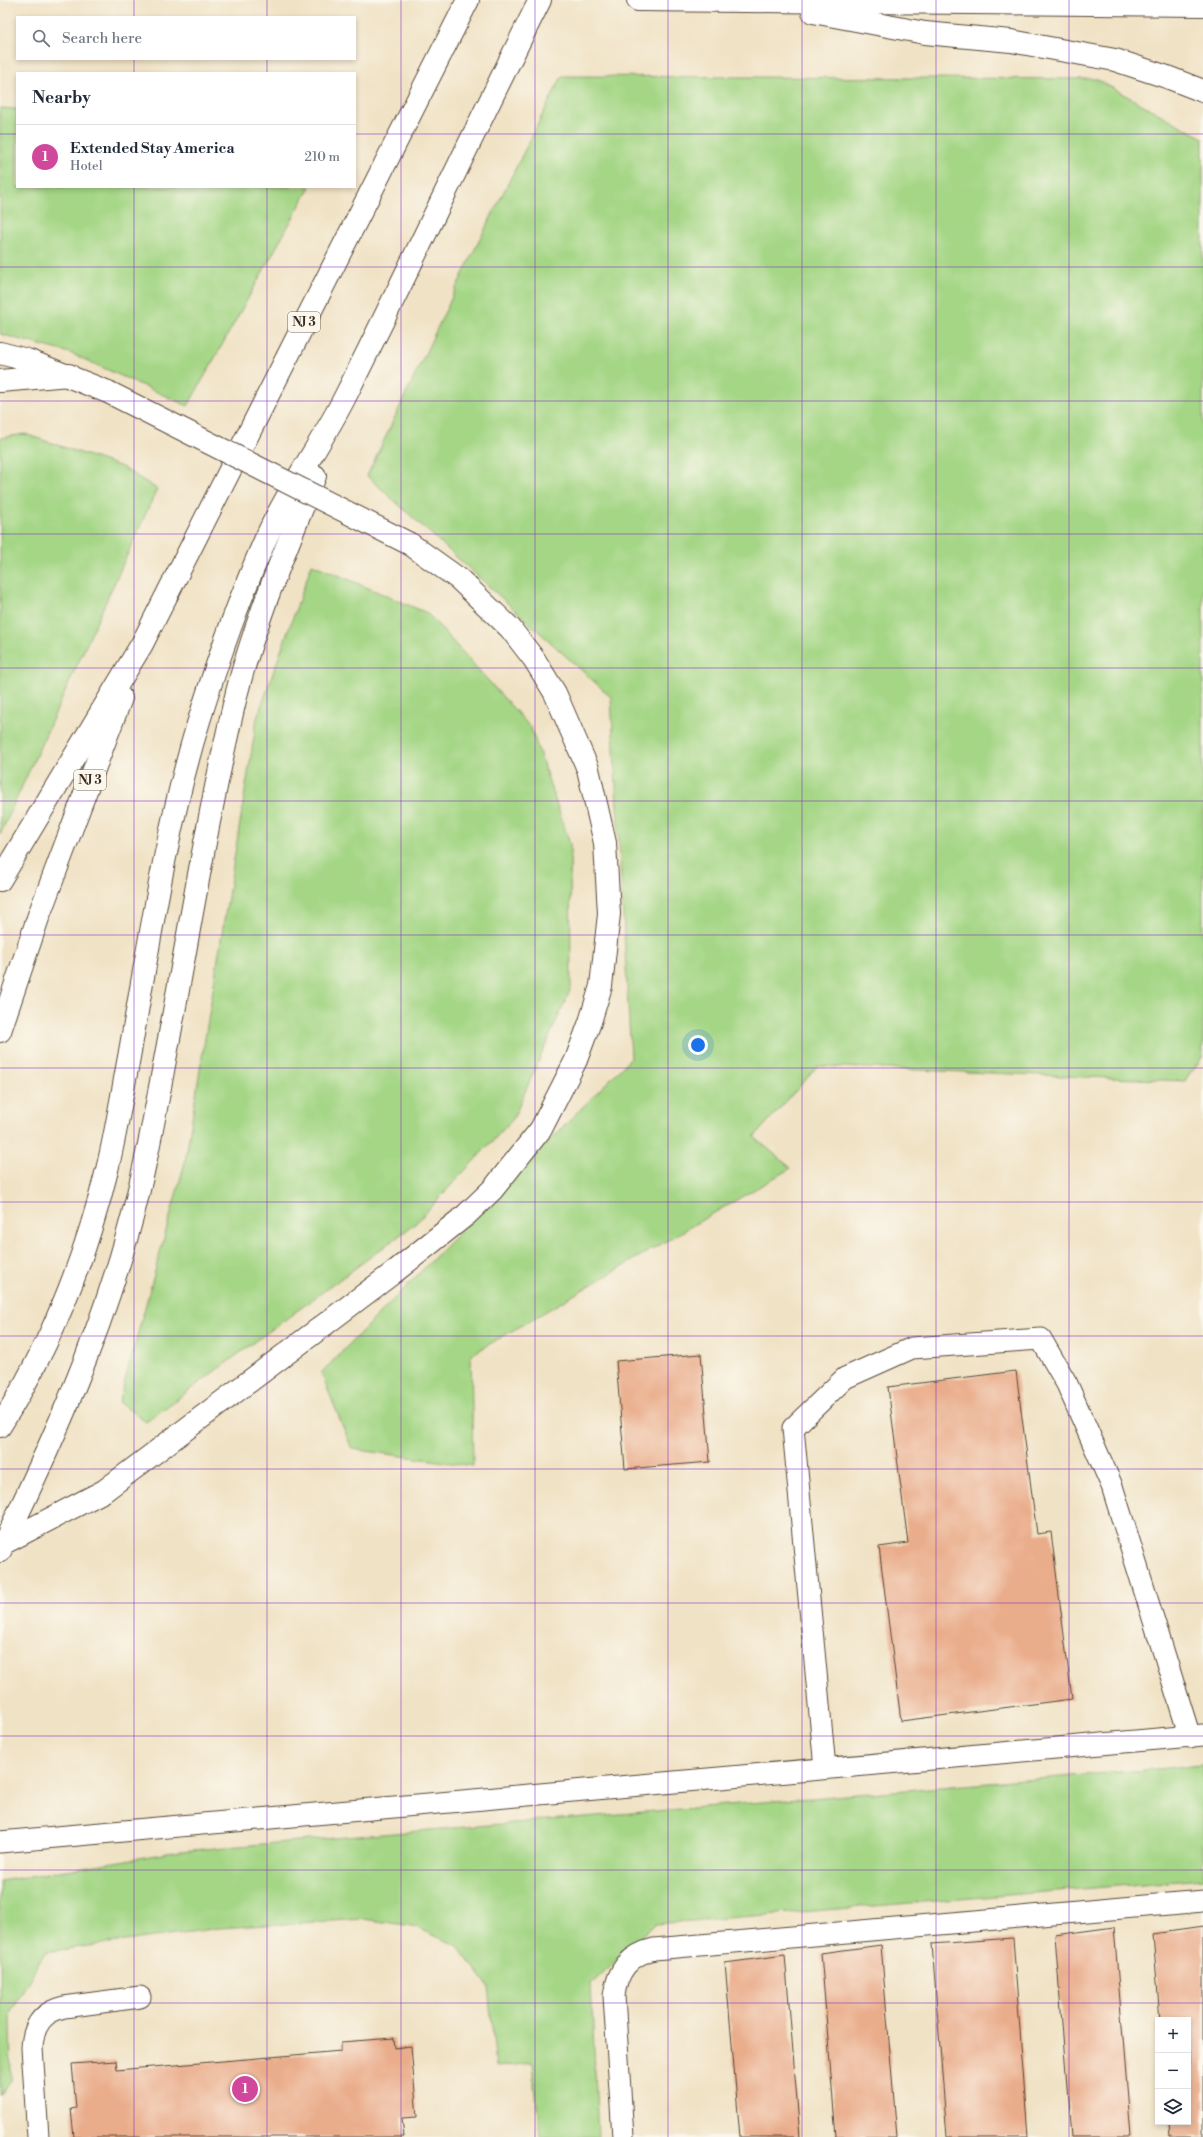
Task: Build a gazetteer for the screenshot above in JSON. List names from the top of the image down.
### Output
{
  "streets": {
    "main road": ["NJ 3"]
  },
  "page": {
    "search": "Search here",
    "heading": "Nearby",
    "list": [
      {
        "mark": "1",
        "name": "Extended Stay America",
        "note": "Hotel",
        "value": "210 m"
      }
    ],
    "map_buttons": ["+", "−"],
    "pins": "1"
  }
}
